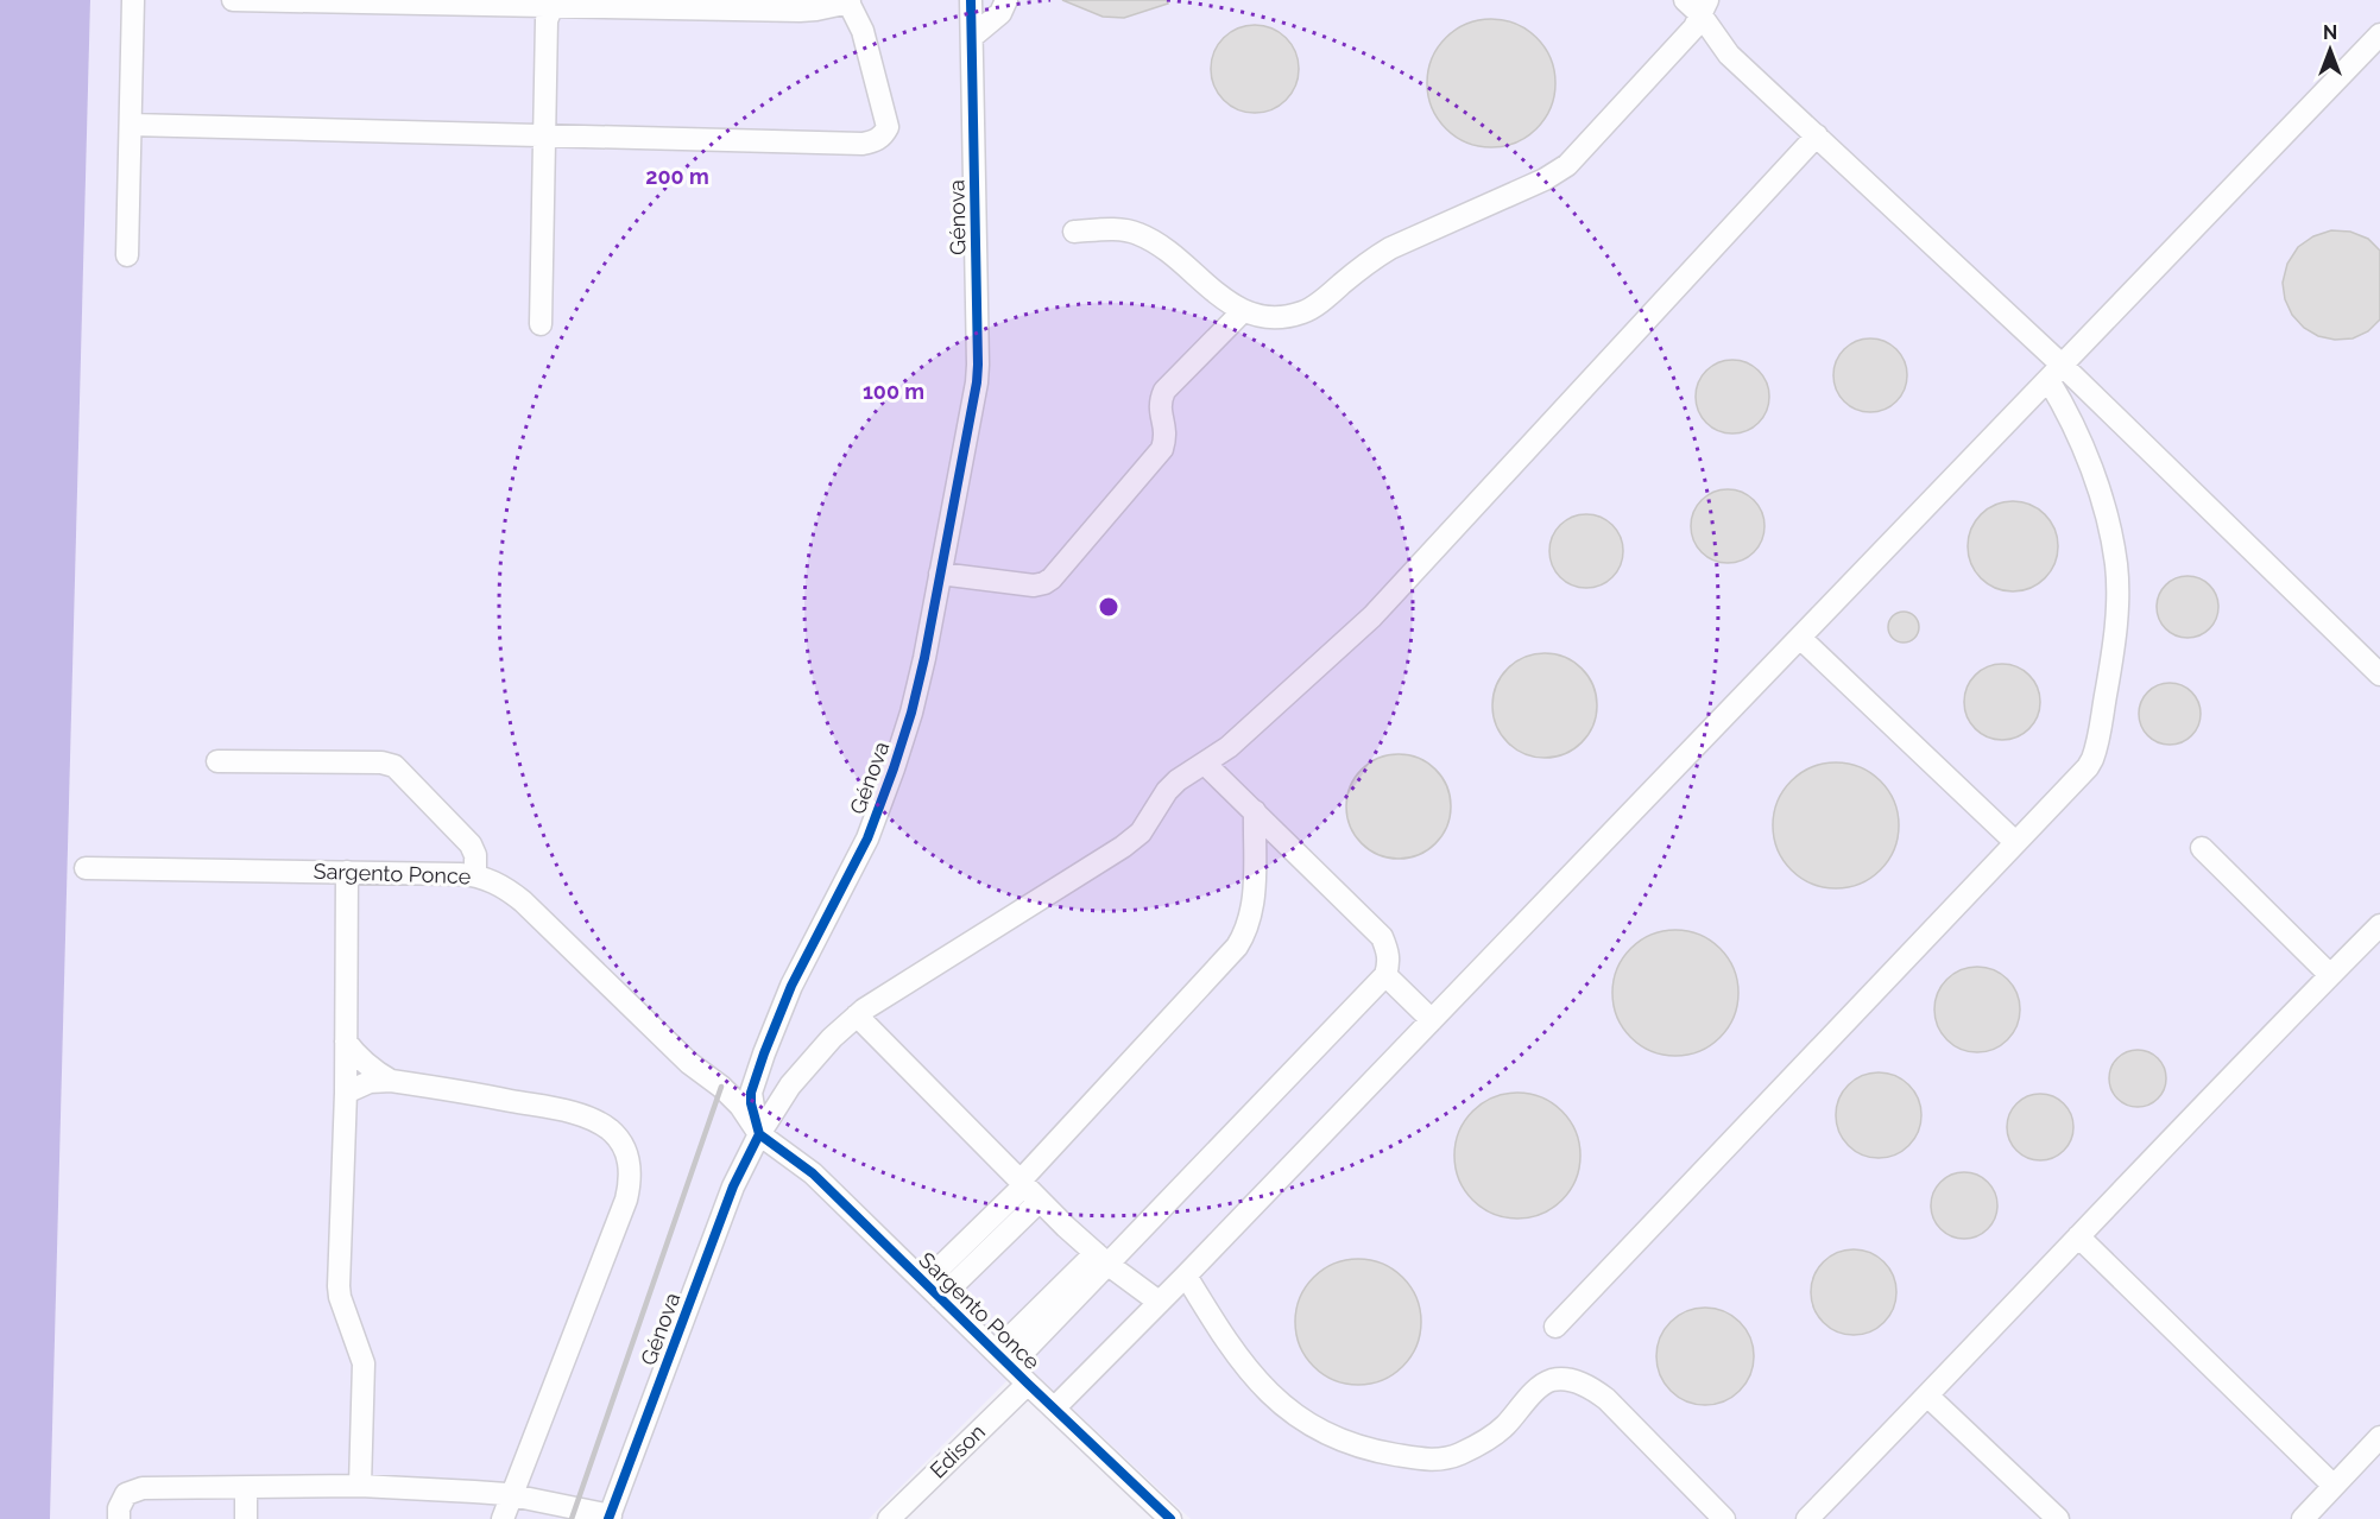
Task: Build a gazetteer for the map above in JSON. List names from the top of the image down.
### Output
{
  "streets": {
    "street": ["Génova", "Sargento Ponce", "Edison"]
  },
  "crossings": [
    ["Génova", "Sargento Ponce"],
    ["Sargento Ponce", "Edison"]
  ],
  "north": "top",
  "rings": ["200 m", "100 m"]
}
